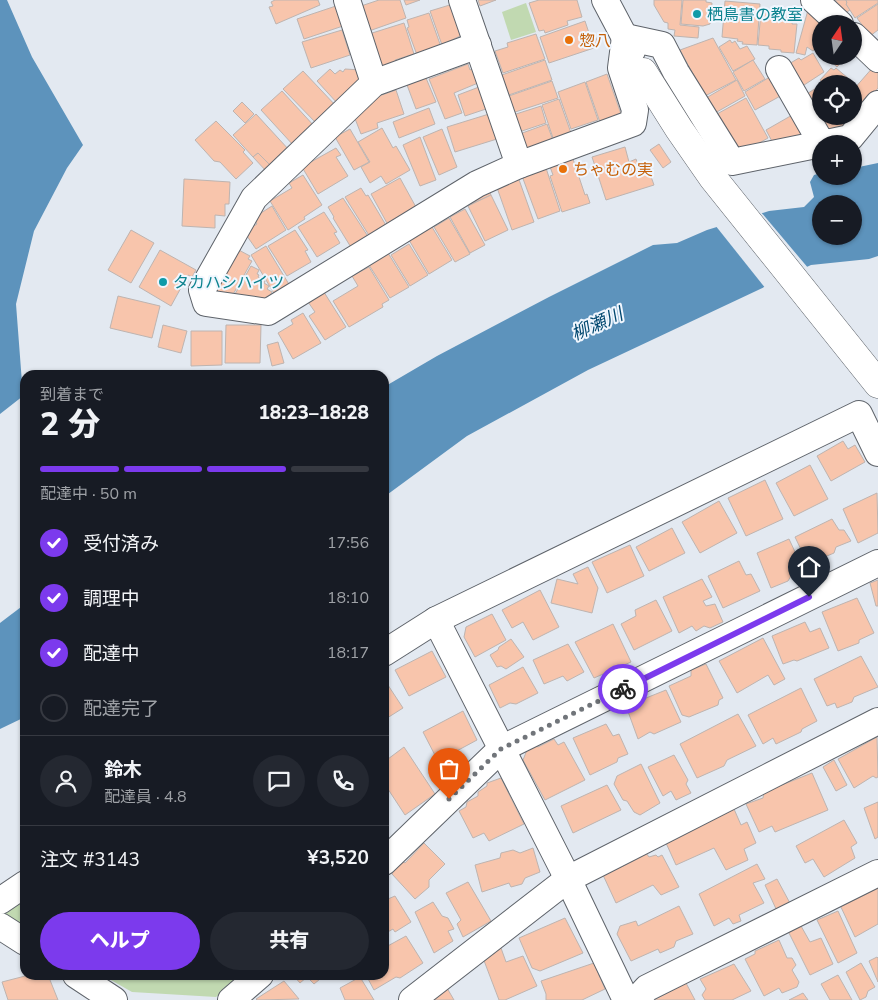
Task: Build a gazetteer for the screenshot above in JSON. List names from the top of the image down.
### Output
{
  "water": ["柳瀬川"],
  "places": [
    "栖鳥書の教室",
    "惣八",
    "ちゃむの実",
    "タカハシハイツ"
  ],
  "north": "top",
  "page": {
    "map_buttons": ["+", "−"],
    "heading": ["2 分", "到着まで", "18:23–18:28"],
    "panel": [
      "鈴木",
      "配達員 · 4.8",
      "注文 #3143",
      "¥3,520"
    ],
    "bar": "配達中 · 50 m",
    "list": [
      ["受付済み", "17:56"],
      ["調理中", "18:10"],
      ["配達中", "18:17"],
      "配達完了"
    ],
    "buttons": ["ヘルプ", "共有"]
  }
}
